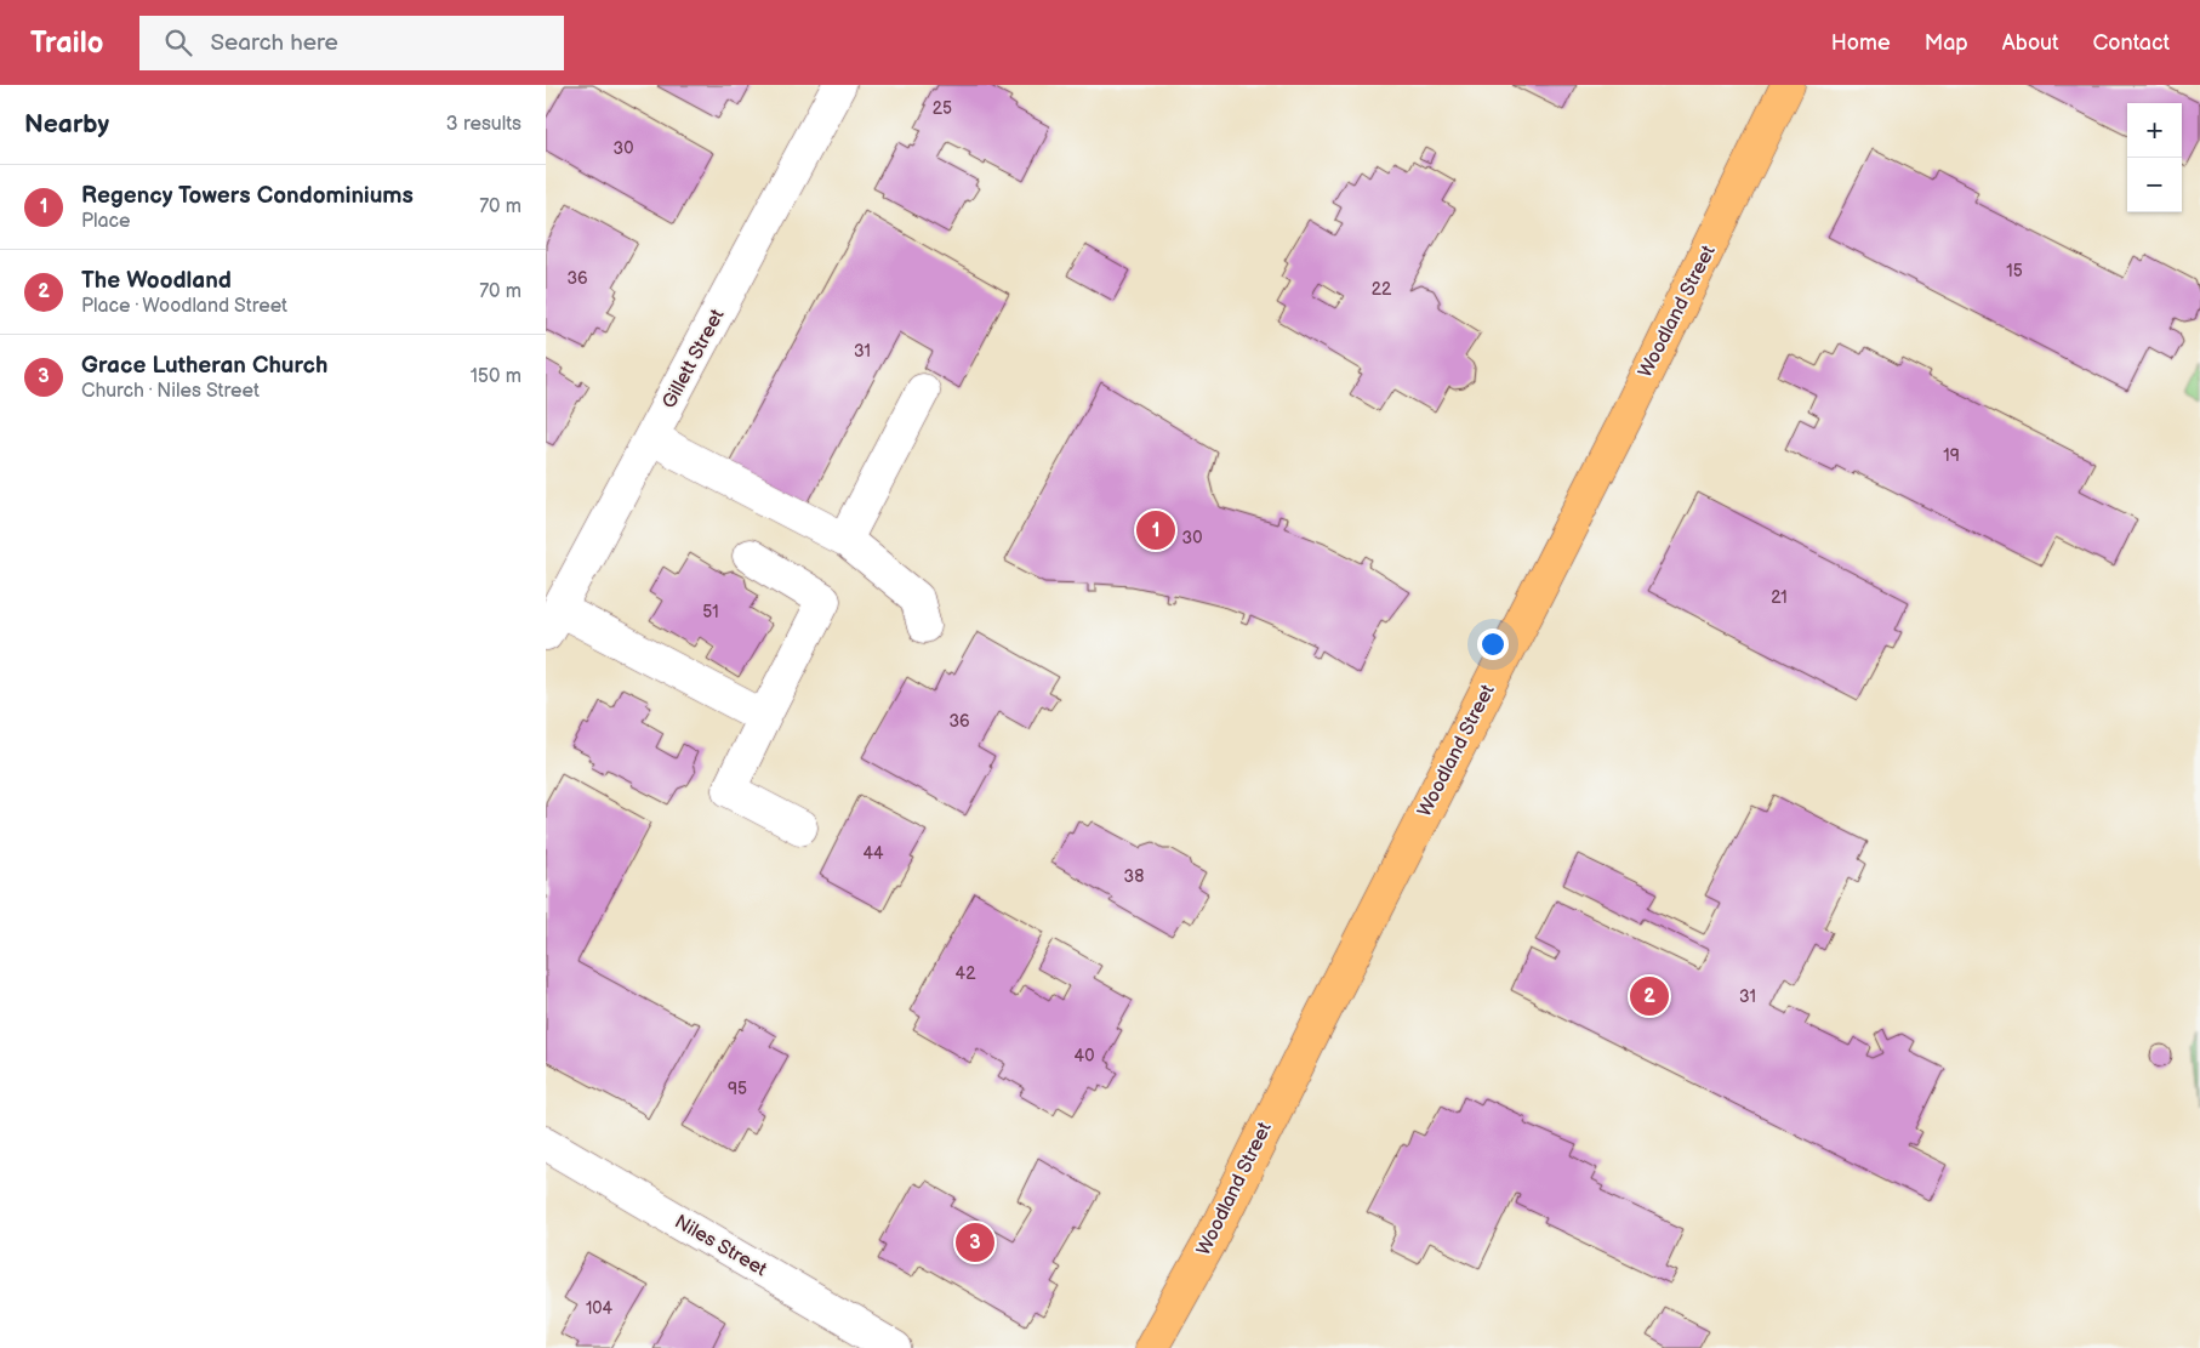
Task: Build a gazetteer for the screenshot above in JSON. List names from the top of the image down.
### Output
{
  "streets": {
    "main road": ["Woodland Street"],
    "street": ["Gillett Street", "Niles Street"]
  },
  "house_numbers": [
    "25",
    "30",
    "15",
    "36",
    "22",
    "31",
    "19",
    "30",
    "21",
    "51",
    "36",
    "44",
    "38",
    "42",
    "31",
    "40",
    "95",
    "104"
  ],
  "page": {
    "header": "Trailo",
    "search": "Search here",
    "nav": [
      "Home",
      "Map",
      "About",
      "Contact"
    ],
    "heading": ["Nearby", "3 results"],
    "map_buttons": ["+", "−"],
    "list": [
      {
        "mark": "1",
        "name": "Regency Towers Condominiums",
        "note": "Place",
        "value": "70 m"
      },
      {
        "mark": "2",
        "name": "The Woodland",
        "note": "Place · Woodland Street",
        "value": "70 m"
      },
      {
        "mark": "3",
        "name": "Grace Lutheran Church",
        "note": "Church · Niles Street",
        "value": "150 m"
      }
    ],
    "pins": ["1", "2", "3"]
  }
}
